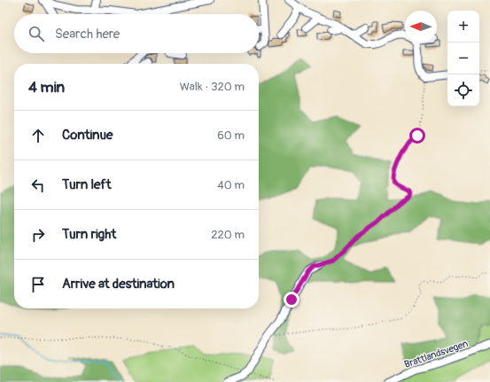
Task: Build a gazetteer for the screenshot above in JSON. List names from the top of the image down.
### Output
{
  "streets": {
    "street": ["Brattlandsvegen"]
  },
  "north": "left",
  "page": {
    "map_buttons": ["+", "−"],
    "search": "Search here",
    "heading": ["4 min", "Walk · 320 m"],
    "list": [
      ["Continue", "60 m"],
      ["Turn left", "40 m"],
      ["Turn right", "220 m"],
      "Arrive at destination"
    ]
  }
}
